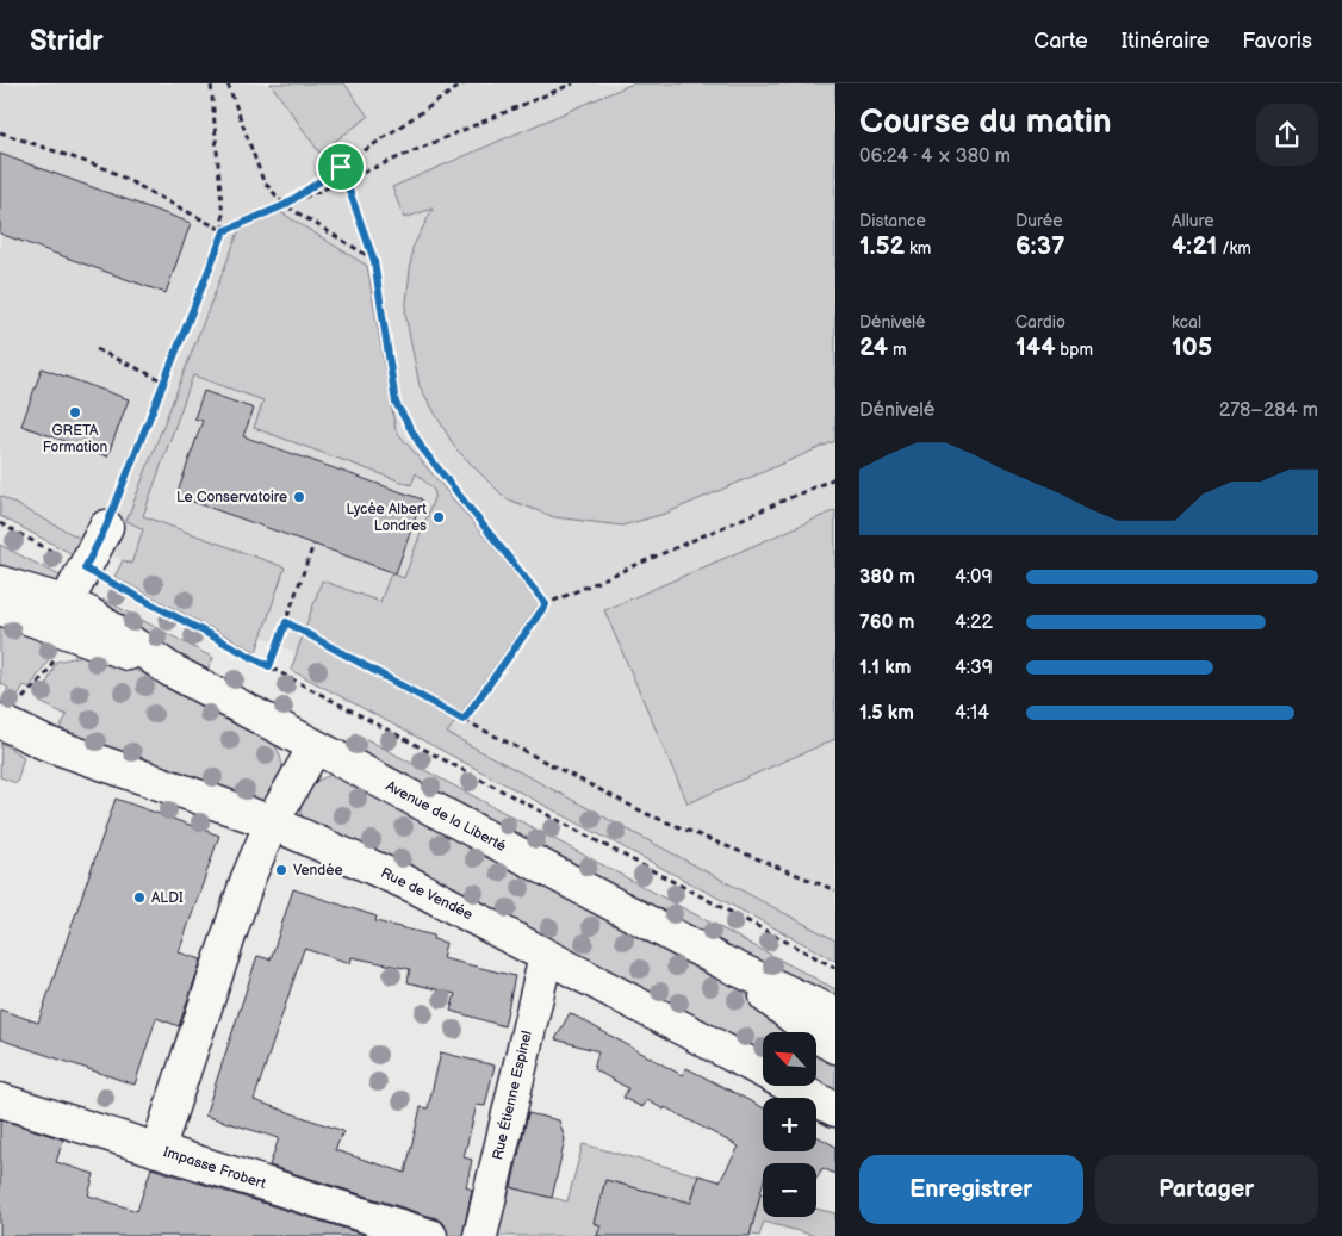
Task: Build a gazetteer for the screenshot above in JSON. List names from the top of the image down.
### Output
{
  "streets": {
    "street": [
      "Avenue de la Liberté",
      "Rue de Vendée",
      "Rue Étienne Espinel",
      "Impasse Frobert"
    ]
  },
  "crossings": [
    ["Rue de Vendée", "Rue Étienne Espinel"]
  ],
  "places": [
    "GRETA Formation",
    "Le Conservatoire",
    "Lycée Albert Londres",
    "Vendée",
    "ALDI"
  ],
  "north": "top left",
  "page": {
    "header": "Stridr",
    "nav": ["Carte", "Itinéraire", "Favoris"],
    "heading": ["Course du matin", "06:24 · 4 × 380 m"],
    "stats": [
      ["Distance", "1.52 km"],
      ["Durée", "6:37"],
      ["Allure", "4:21 /km"],
      ["Dénivelé", "24 m"],
      ["Cardio", "144 bpm"],
      ["kcal", "105"]
    ],
    "chart": ["Dénivelé", "278–284 m"],
    "list": [
      {
        "name": "380 m",
        "note": "4:09"
      },
      {
        "name": "760 m",
        "note": "4:22"
      },
      {
        "name": "1.1 km",
        "note": "4:39"
      },
      {
        "name": "1.5 km",
        "note": "4:14"
      }
    ],
    "map_buttons": ["+", "−"],
    "buttons": ["Enregistrer", "Partager"]
  }
}
